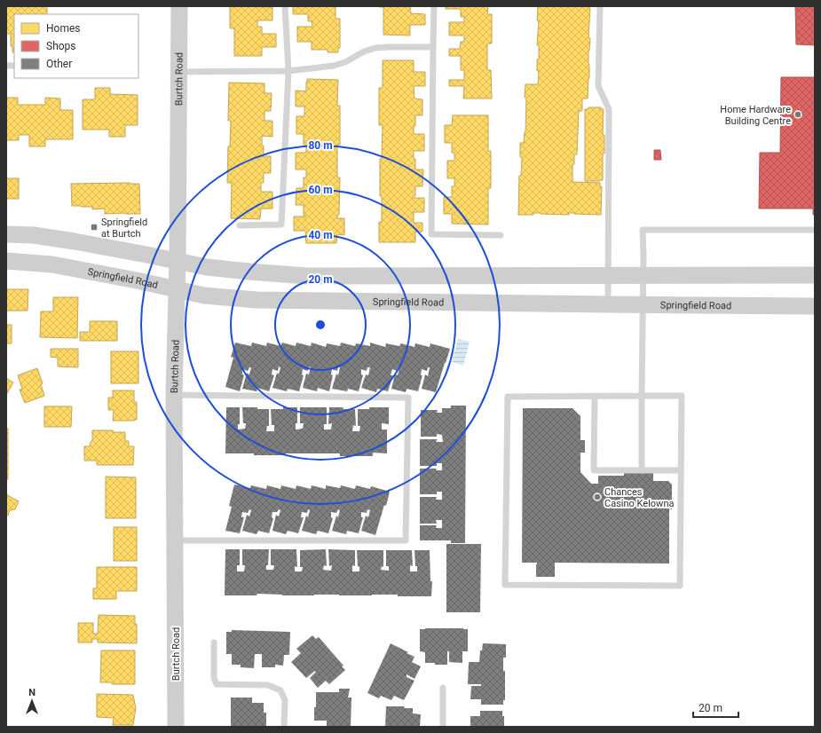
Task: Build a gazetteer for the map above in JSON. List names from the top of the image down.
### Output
{
  "streets": {
    "main road": ["Burtch Road", "Springfield Road"]
  },
  "crossings": [
    ["Burtch Road", "Springfield Road"]
  ],
  "places": {
    "other": ["Home Hardware Building Centre", "Chances Casino Kelowna"],
    "transit": ["Springfield at Burtch"]
  },
  "legend": ["Homes", "Shops", "Other"],
  "scale_bar": "20 m",
  "north": "top",
  "rings": [
    "80 m",
    "60 m",
    "40 m",
    "20 m"
  ]
}
